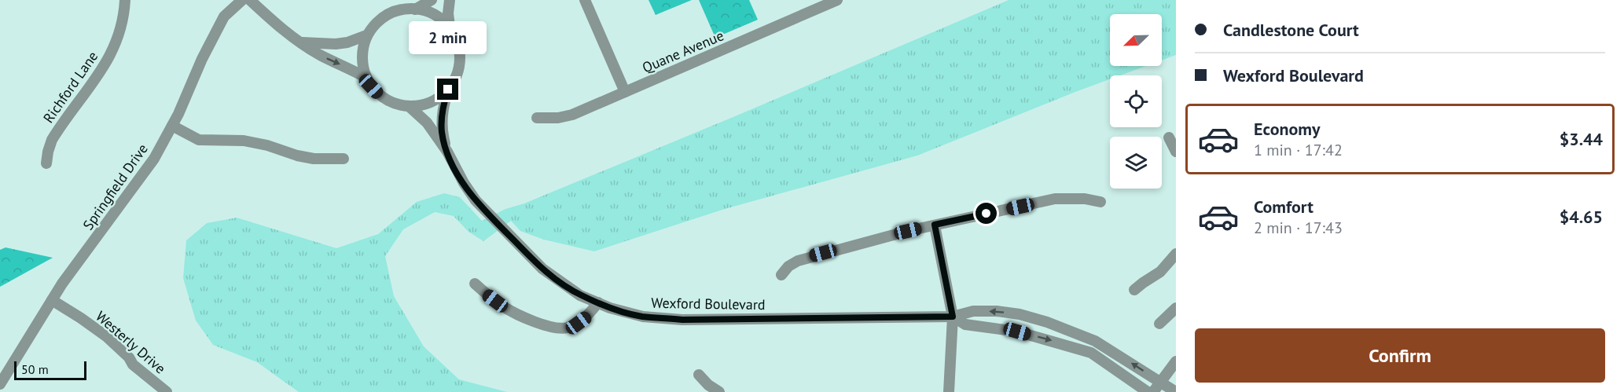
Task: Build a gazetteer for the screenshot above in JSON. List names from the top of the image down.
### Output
{
  "streets": {
    "street": [
      "Quane Avenue",
      "Richford Lane",
      "Springfield Drive",
      "Wexford Boulevard",
      "Westerly Drive"
    ]
  },
  "crossings": [
    ["Springfield Drive", "Westerly Drive"]
  ],
  "scale_bar": "50 m",
  "north": "bottom left",
  "page": {
    "banner": ["Candlestone Court", "Wexford Boulevard"],
    "bubble": "2 min",
    "list": [
      {
        "name": "Economy",
        "note": "1 min · 17:42",
        "value": "$3.44"
      },
      {
        "name": "Comfort",
        "note": "2 min · 17:43",
        "value": "$4.65"
      }
    ],
    "buttons": "Confirm",
    "scale": "50 m"
  }
}
